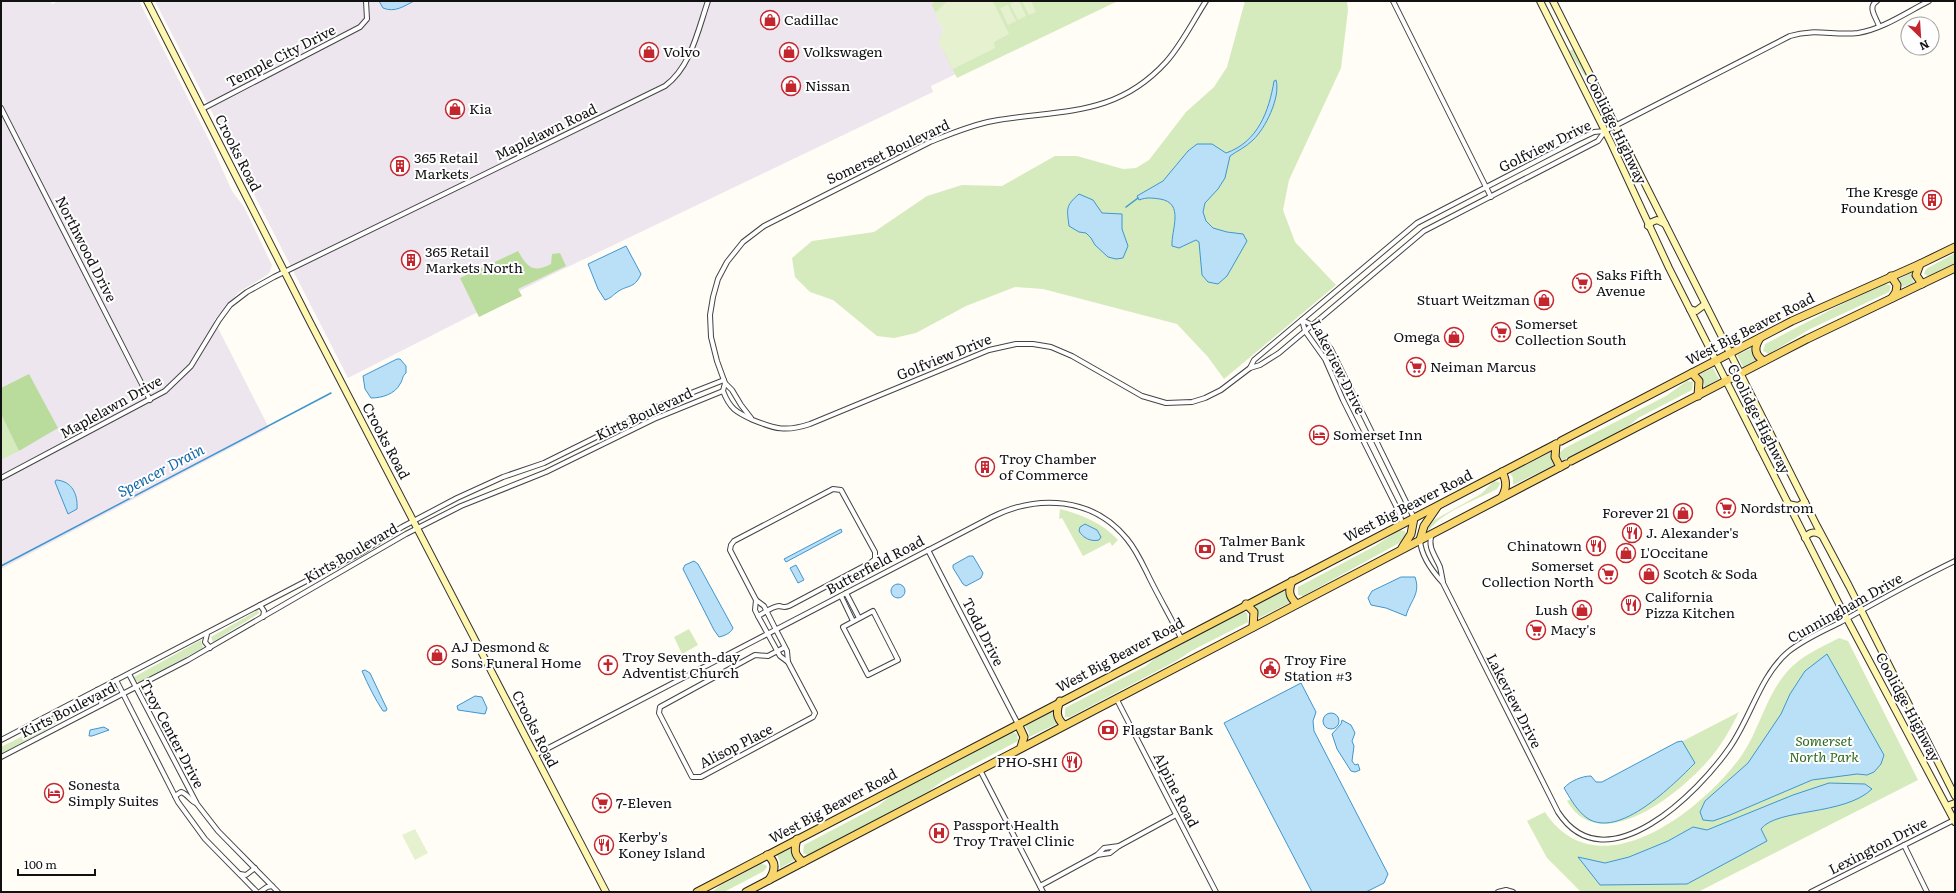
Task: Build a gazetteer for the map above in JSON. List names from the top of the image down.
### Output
{
  "streets": {
    "main road": ["Coolidge Highway", "Crooks Road", "West Big Beaver Road"],
    "street": [
      "Temple City Drive",
      "Maplelawn Road",
      "Golfview Drive",
      "Somerset Boulevard",
      "Northwood Drive",
      "Lakeview Drive",
      "Maplelawn Drive",
      "Kirts Boulevard",
      "Butterfield Road",
      "Cunningham Drive",
      "Todd Drive",
      "Troy Center Drive",
      "Alisop Place",
      "Alpine Road",
      "Lexington Drive"
    ]
  },
  "crossings": [
    ["Temple City Drive", "Crooks Road"],
    ["Coolidge Highway", "Golfview Drive"],
    ["Coolidge Highway", "West Big Beaver Road"],
    ["Coolidge Highway", "Cunningham Drive"],
    ["Coolidge Highway", "Lexington Drive"],
    ["Maplelawn Road", "Crooks Road"],
    ["Maplelawn Road", "Maplelawn Drive"],
    ["Golfview Drive", "Somerset Boulevard"],
    ["Golfview Drive", "Lakeview Drive"],
    ["Golfview Drive", "Kirts Boulevard"],
    ["Somerset Boulevard", "Kirts Boulevard"],
    ["Crooks Road", "Maplelawn Drive"],
    ["Crooks Road", "Kirts Boulevard"],
    ["Crooks Road", "Butterfield Road"],
    ["Northwood Drive", "Maplelawn Drive"],
    ["West Big Beaver Road", "Lakeview Drive"],
    ["West Big Beaver Road", "Butterfield Road"],
    ["West Big Beaver Road", "Todd Drive"],
    ["Lakeview Drive", "Cunningham Drive"],
    ["Kirts Boulevard", "Troy Center Drive"],
    ["Butterfield Road", "Todd Drive"],
    ["Butterfield Road", "Alisop Place"]
  ],
  "water": ["Spencer Drain"],
  "parks": ["Somerset North Park"],
  "places": {
    "shop": [
      "Cadillac",
      "Volvo",
      "Volkswagen",
      "Nissan",
      "Kia",
      "Stuart Weitzman",
      "Omega",
      "Forever 21",
      "L'Occitane",
      "Scotch & Soda",
      "Lush",
      "AJ Desmond & Sons Funeral Home"
    ],
    "building": [
      "365 Retail Markets",
      "The Kresge Foundation",
      "365 Retail Markets North",
      "Troy Chamber of Commerce"
    ],
    "supermarket": [
      "Saks Fifth Avenue",
      "Somerset Collection South",
      "Neiman Marcus",
      "Nordstrom",
      "Somerset Collection North",
      "Macy's",
      "7-Eleven"
    ],
    "hotel": ["Somerset Inn", "Sonesta Simply Suites"],
    "restaurant": [
      "J. Alexander's",
      "Chinatown",
      "California Pizza Kitchen",
      "PHO-SHI",
      "Kerby's Koney Island"
    ],
    "bank": ["Talmer Bank and Trust", "Flagstar Bank"],
    "church": ["Troy Seventh-day Adventist Church"],
    "public building": ["Troy Fire Station #3"],
    "hospital": ["Passport Health Troy Travel Clinic"]
  },
  "scale_bar": "100 m",
  "north": "bottom right"
}
